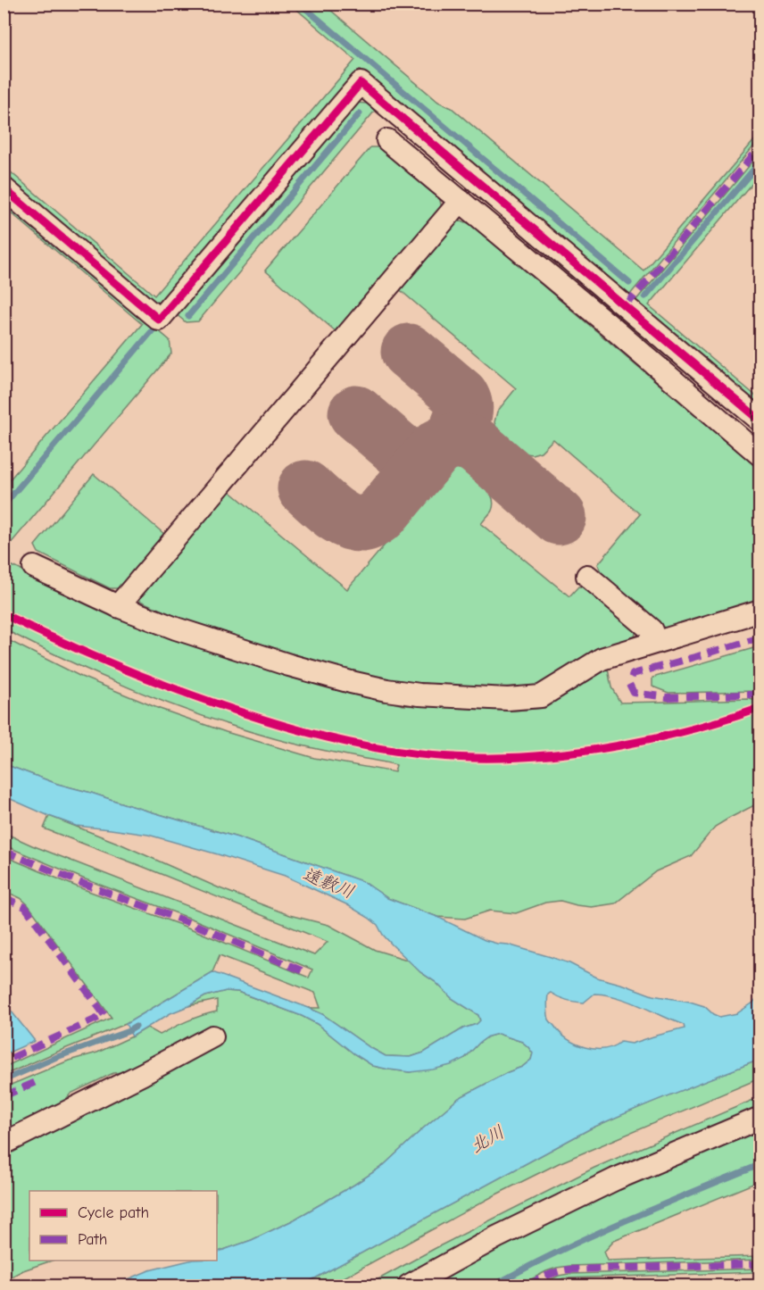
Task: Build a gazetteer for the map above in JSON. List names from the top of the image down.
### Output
{
  "water": ["遠敷川", "北川"],
  "legend": ["Cycle path", "Path"]
}
